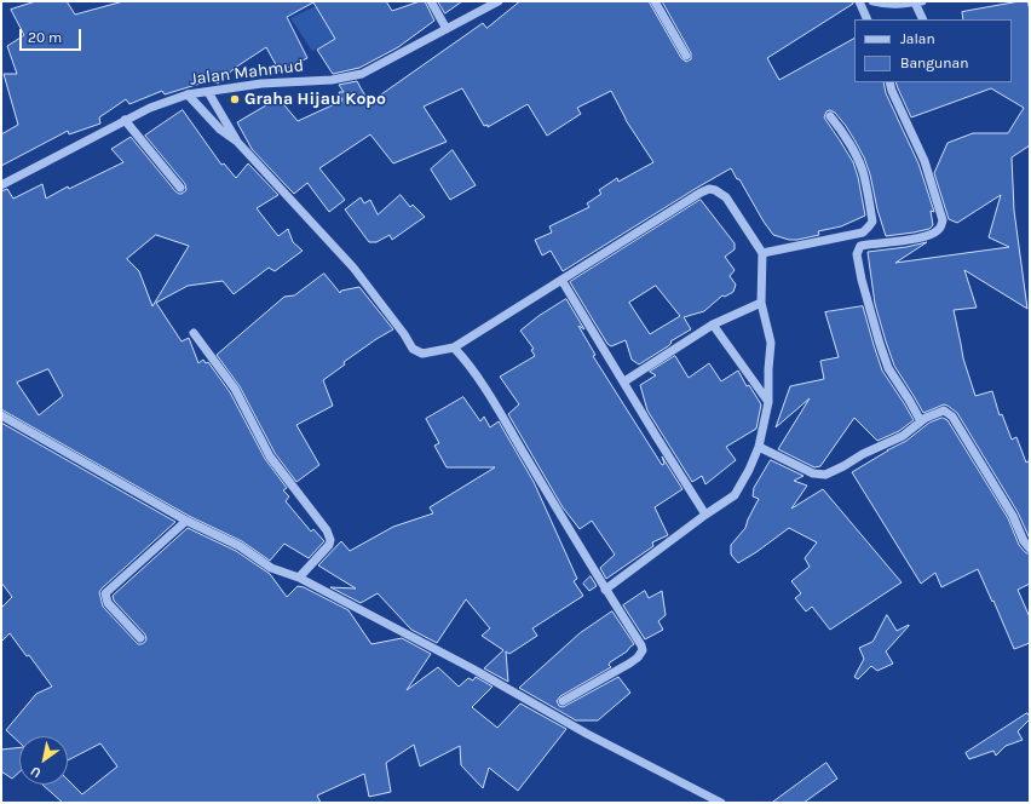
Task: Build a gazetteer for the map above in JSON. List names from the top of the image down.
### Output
{
  "streets": {
    "street": ["Jalan Mahmud"]
  },
  "places": ["Graha Hijau Kopo"],
  "legend": ["Jalan", "Bangunan"],
  "scale_bar": "20 m",
  "north": "bottom left"
}
